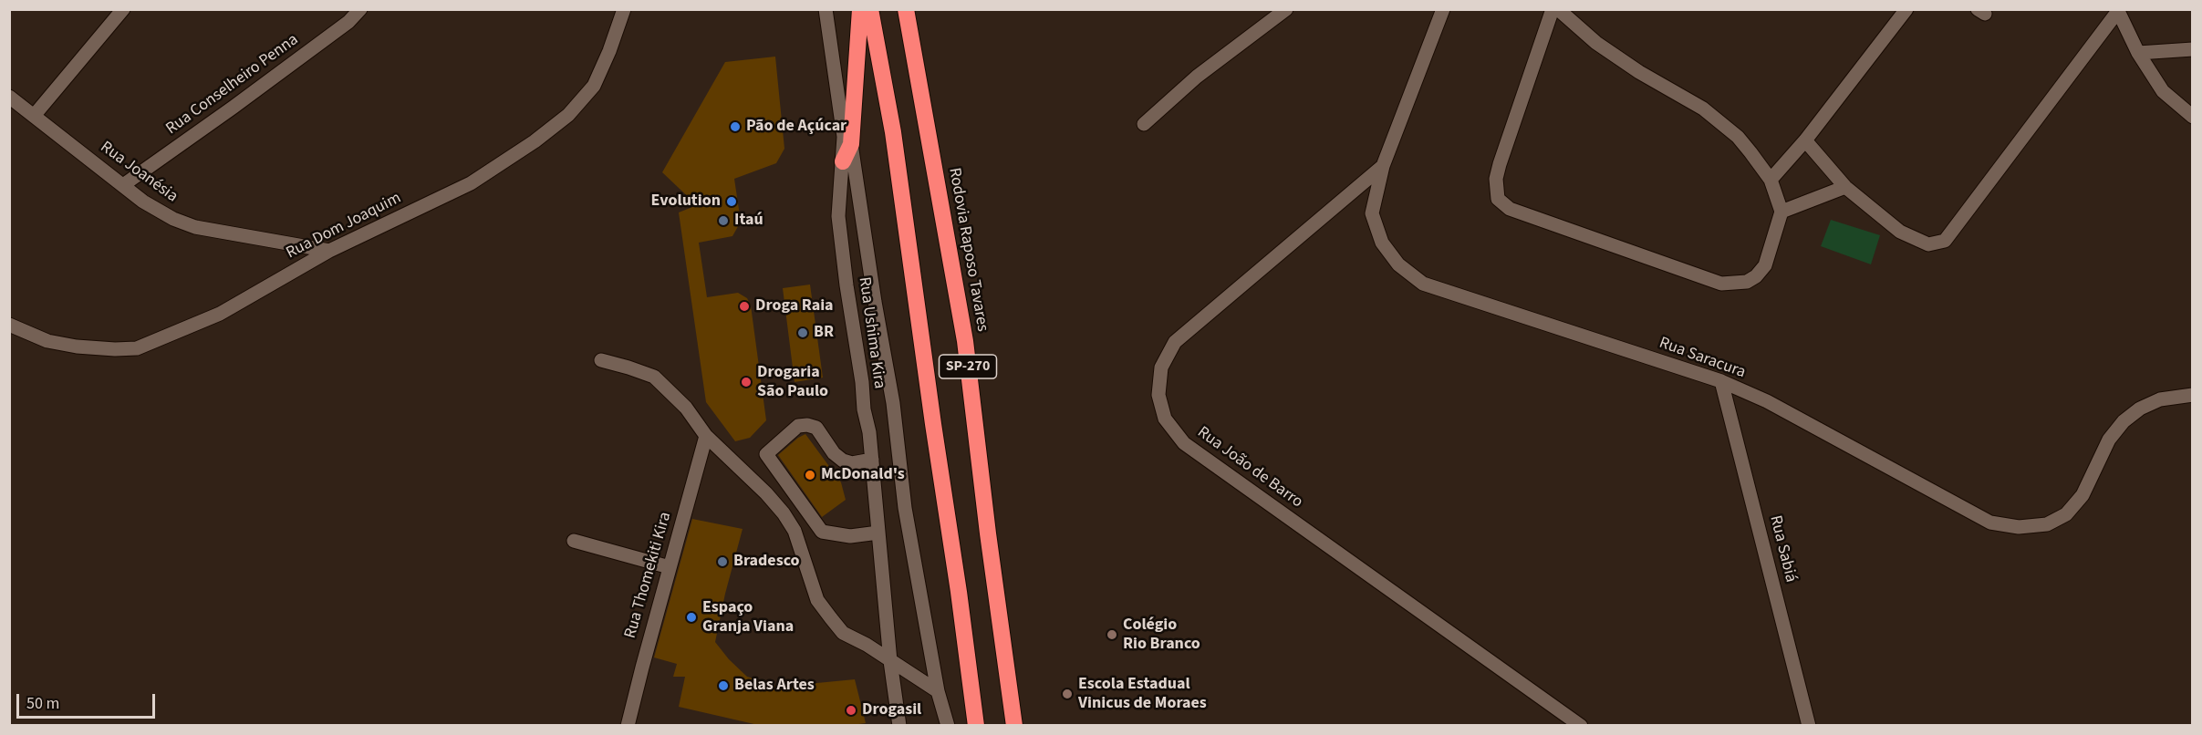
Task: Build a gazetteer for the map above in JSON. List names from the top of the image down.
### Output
{
  "streets": {
    "highway": ["Rodovia Raposo Tavares", "SP-270"],
    "street": [
      "Rua Conselheiro Penna",
      "Rua Joanésia",
      "Rua Dom Joaquim",
      "Rua Ushima Kira",
      "Rua Saracura",
      "Rua João de Barro",
      "Rua Sabiá",
      "Rua Thomekiti Kira"
    ]
  },
  "crossings": [
    ["Rua Conselheiro Penna", "Rua Joanésia"],
    ["Rua Joanésia", "Rua Dom Joaquim"],
    ["Rua Saracura", "Rua João de Barro"],
    ["Rua Saracura", "Rua Sabiá"]
  ],
  "places": [
    "Pão de Açúcar",
    "Evolution",
    "Itaú",
    "Droga Raia",
    "BR",
    "Drogaria São Paulo",
    "McDonald's",
    "Bradesco",
    "Espaço Granja Viana",
    "Colégio Rio Branco",
    "Belas Artes",
    "Escola Estadual Vinicus de Moraes",
    "Drogasil"
  ],
  "scale_bar": "50 m"
}
